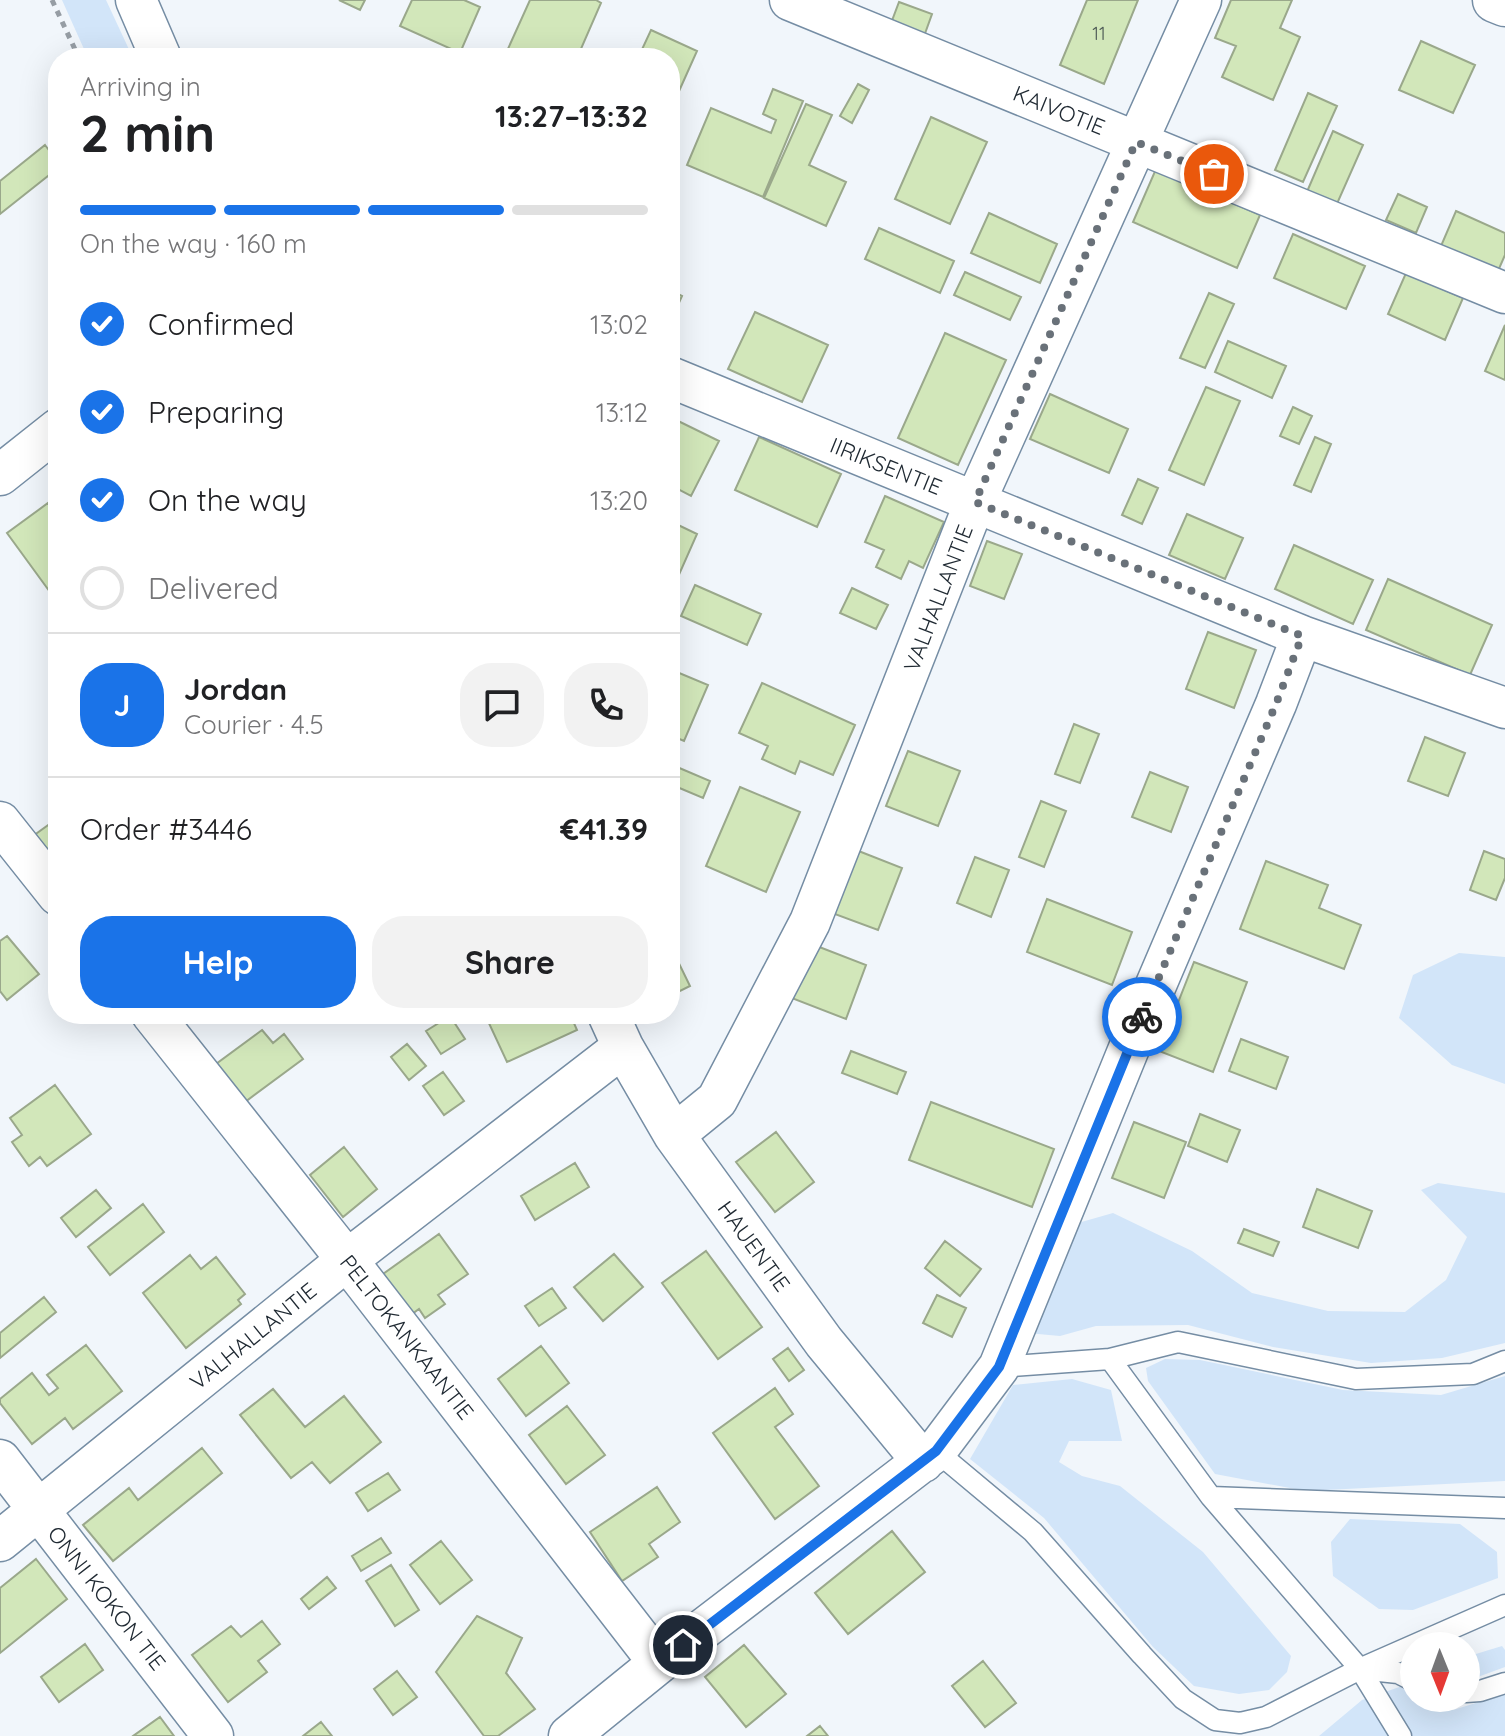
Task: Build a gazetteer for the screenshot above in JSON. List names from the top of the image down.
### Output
{
  "streets": {
    "street": [
      "KAIVOTIE",
      "IIRIKSENTIE",
      "VALHALLANTIE",
      "HAUENTIE",
      "PELTOKANKAANTIE",
      "ONNI KOKON TIE"
    ]
  },
  "crossings": [
    ["KAIVOTIE", "VALHALLANTIE"],
    ["IIRIKSENTIE", "VALHALLANTIE"],
    ["VALHALLANTIE", "HAUENTIE"],
    ["VALHALLANTIE", "PELTOKANKAANTIE"],
    ["VALHALLANTIE", "ONNI KOKON TIE"]
  ],
  "house_numbers": ["11"],
  "north": "bottom",
  "page": {
    "heading": ["2 min", "Arriving in", "13:27–13:32"],
    "panel": [
      "Jordan",
      "Courier · 4.5",
      "Order #3446",
      "€41.39"
    ],
    "bar": "On the way · 160 m",
    "list": [
      ["Confirmed", "13:02"],
      ["Preparing", "13:12"],
      ["On the way", "13:20"],
      "Delivered"
    ],
    "round": "J",
    "buttons": ["Help", "Share"]
  }
}
